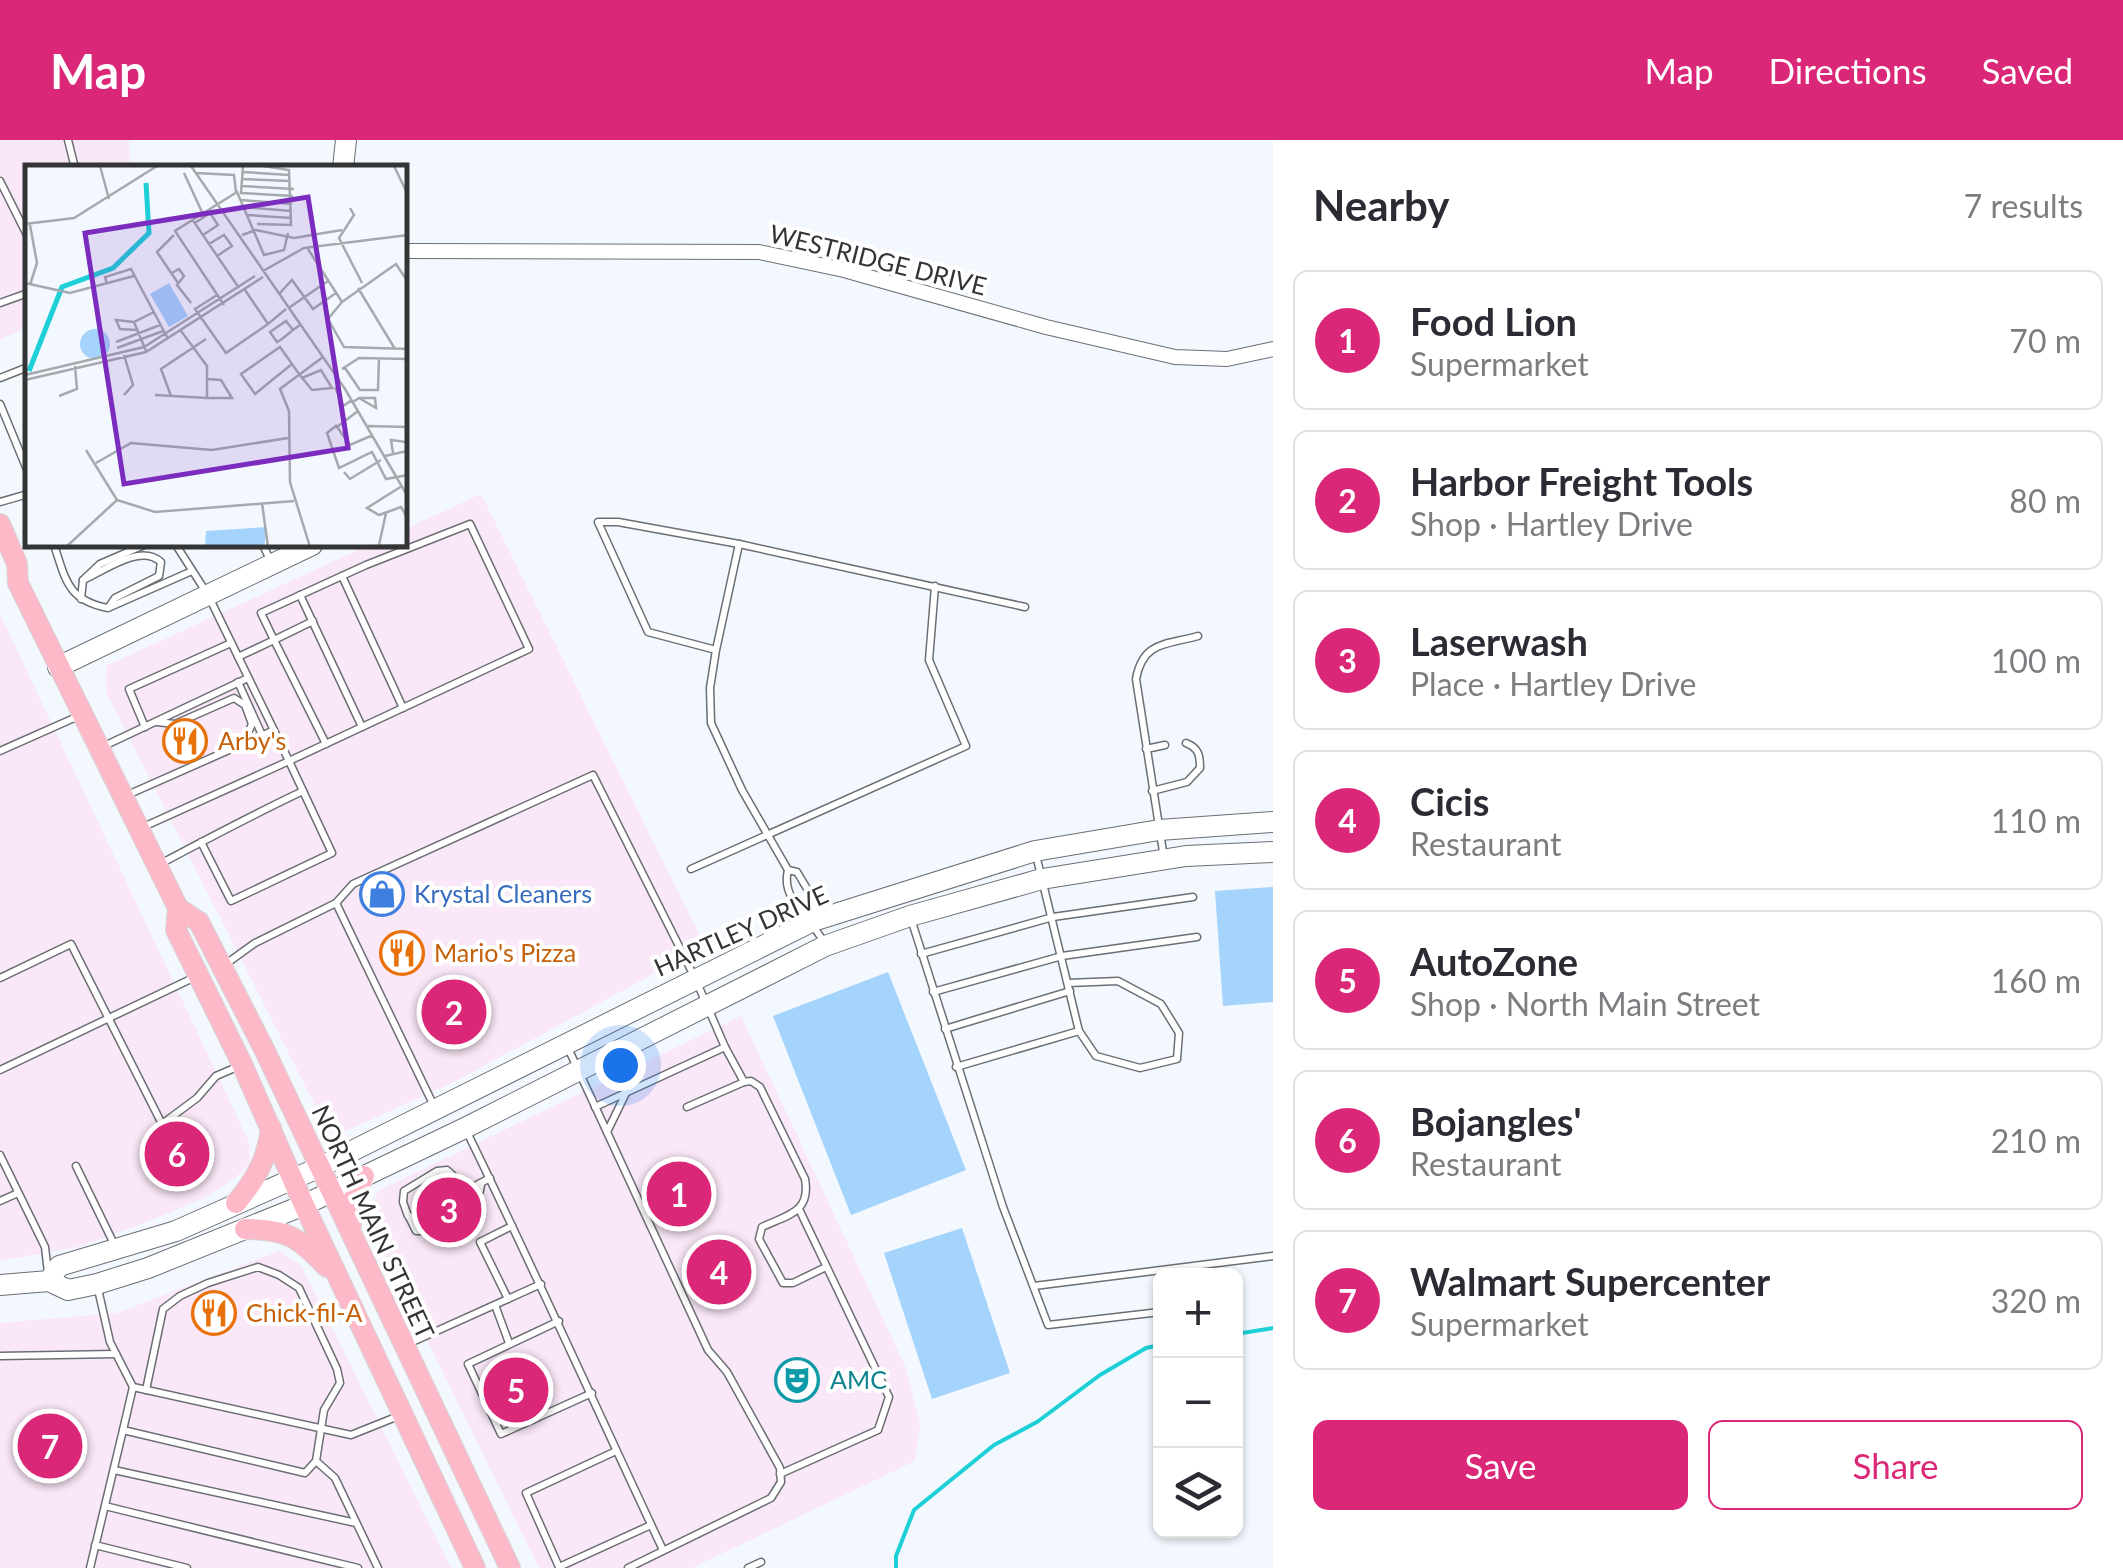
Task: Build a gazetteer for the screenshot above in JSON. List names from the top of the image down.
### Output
{
  "streets": {
    "main road": ["NORTH MAIN STREET"],
    "street": ["WESTRIDGE DRIVE", "HARTLEY DRIVE"]
  },
  "crossings": [
    ["HARTLEY DRIVE", "NORTH MAIN STREET"]
  ],
  "places": {
    "restaurant": ["Arby's", "Mario's Pizza", "Chick-fil-A"],
    "shop": ["Krystal Cleaners"],
    "theatre": ["AMC"]
  },
  "page": {
    "header": "Map",
    "nav": ["Map", "Directions", "Saved"],
    "heading": ["Nearby", "7 results"],
    "list": [
      {
        "mark": "1",
        "name": "Food Lion",
        "note": "Supermarket",
        "value": "70 m"
      },
      {
        "mark": "2",
        "name": "Harbor Freight Tools",
        "note": "Shop · Hartley Drive",
        "value": "80 m"
      },
      {
        "mark": "3",
        "name": "Laserwash",
        "note": "Place · Hartley Drive",
        "value": "100 m"
      },
      {
        "mark": "4",
        "name": "Cicis",
        "note": "Restaurant",
        "value": "110 m"
      },
      {
        "mark": "5",
        "name": "AutoZone",
        "note": "Shop · North Main Street",
        "value": "160 m"
      },
      {
        "mark": "6",
        "name": "Bojangles'",
        "note": "Restaurant",
        "value": "210 m"
      },
      {
        "mark": "7",
        "name": "Walmart Supercenter",
        "note": "Supermarket",
        "value": "320 m"
      }
    ],
    "pins": [
      "2",
      "6",
      "1",
      "3",
      "4",
      "5",
      "7"
    ],
    "map_buttons": ["+", "−"],
    "buttons": ["Save", "Share"]
  }
}
